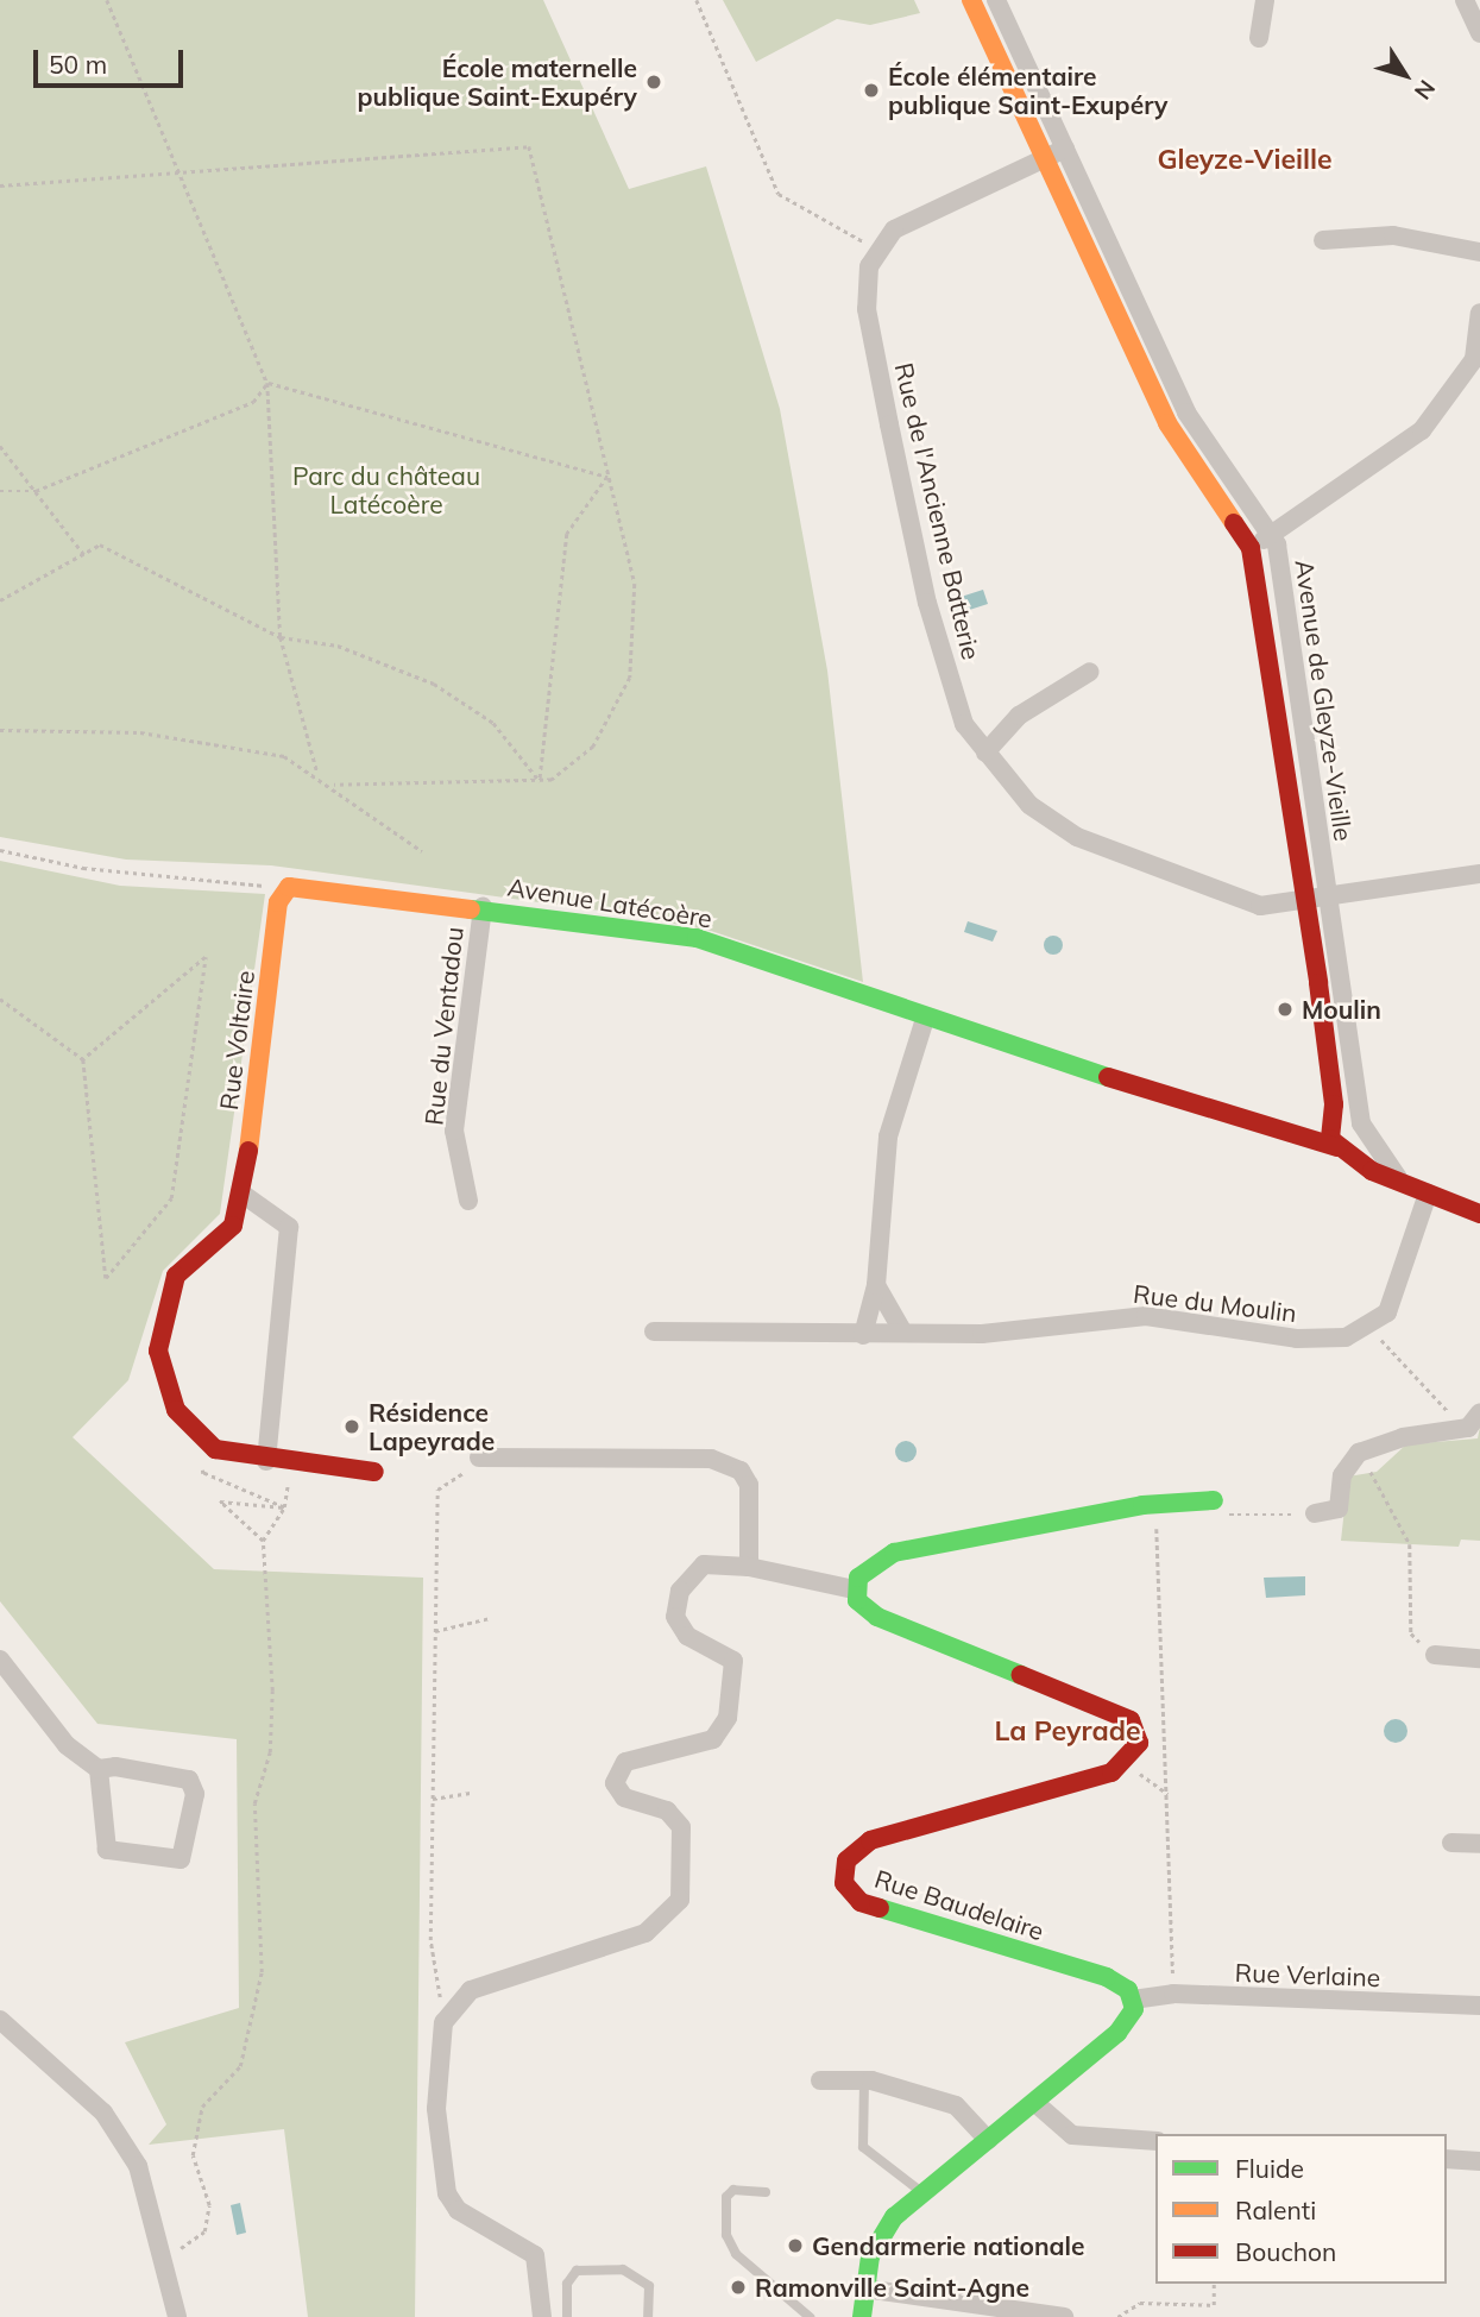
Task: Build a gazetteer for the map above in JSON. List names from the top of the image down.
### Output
{
  "streets": {
    "street": [
      "Rue de l'Ancienne Batterie",
      "Avenue de Gleyze-Vieille",
      "Avenue Latécoère",
      "Rue du Ventadou",
      "Rue Voltaire",
      "Rue du Moulin",
      "Rue Baudelaire",
      "Rue Verlaine"
    ]
  },
  "crossings": [
    ["Rue de l'Ancienne Batterie", "Avenue de Gleyze-Vieille"],
    ["Avenue de Gleyze-Vieille", "Avenue Latécoère"],
    ["Avenue Latécoère", "Rue du Ventadou"],
    ["Avenue Latécoère", "Rue Voltaire"],
    ["Rue Baudelaire", "Rue Verlaine"]
  ],
  "districts": ["Gleyze-Vieille", "La Peyrade"],
  "parks": ["Parc du château Latécoère"],
  "places": [
    "École maternelle publique Saint-Exupéry",
    "École élémentaire publique Saint-Exupéry",
    "Moulin",
    "Résidence Lapeyrade",
    "Gendarmerie nationale",
    "Ramonville Saint-Agne"
  ],
  "legend": ["Fluide", "Ralenti", "Bouchon"],
  "scale_bar": "50 m",
  "north": "bottom right"
}
